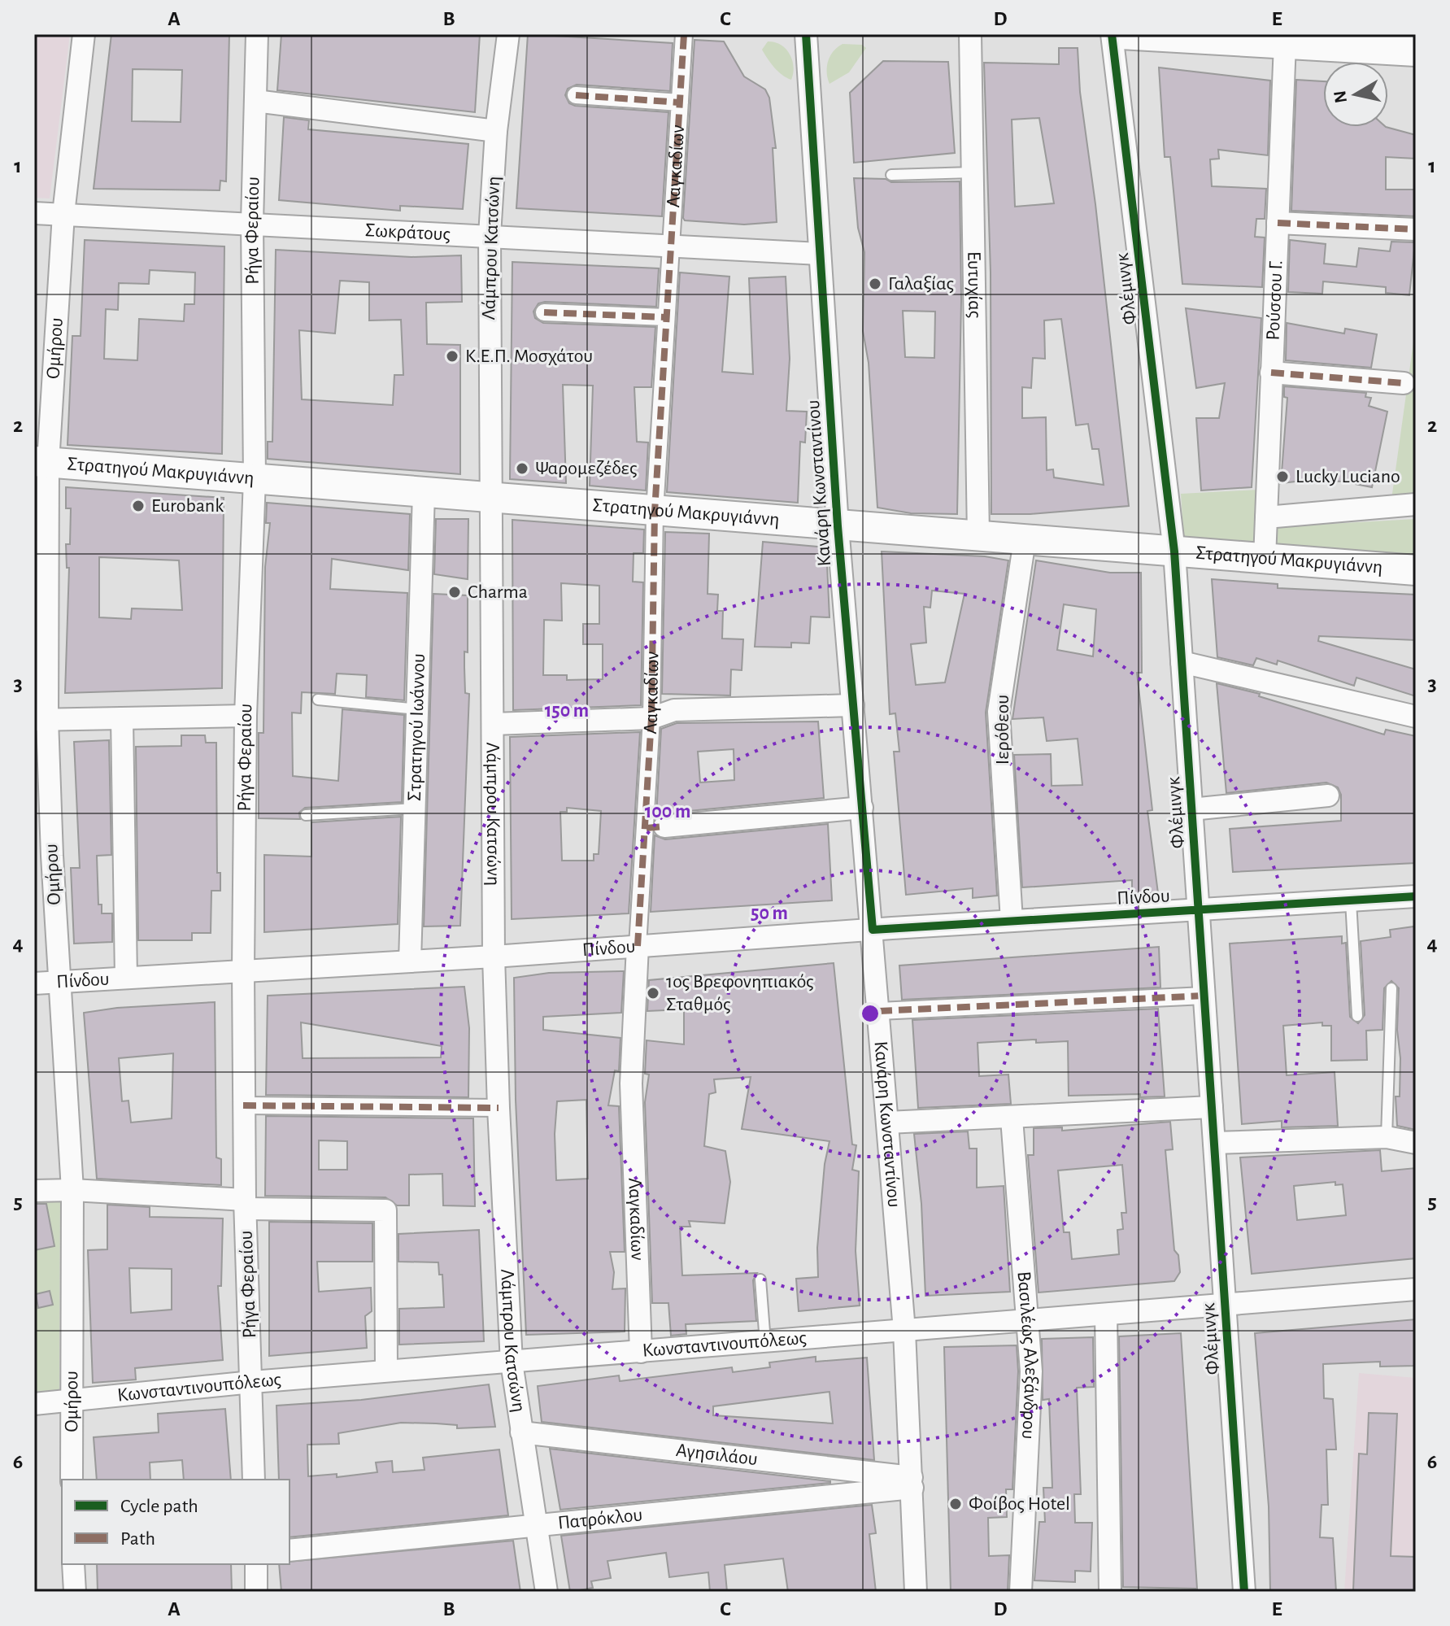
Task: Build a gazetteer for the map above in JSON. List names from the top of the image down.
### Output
{
  "streets": {
    "main road": ["Στρατηγού Μακρυγιάννη"],
    "street": [
      "Λαγκαδίων",
      "Ρήγα Φεραίου",
      "Σωκράτους",
      "Λάμπρου Κατσώνη",
      "Ευτυχίας",
      "Φλέμινγκ",
      "Ρούσσου Γ.",
      "Ομήρου",
      "Κανάρη Κωνσταντίνου",
      "Στρατηγού Ιωάννου",
      "Ιερόθεου",
      "Πίνδου",
      "Κωνσταντινουπόλεως",
      "Βασιλέως Αλεξάνδρου",
      "Αγησιλάου",
      "Πατρόκλου"
    ]
  },
  "crossings": [
    ["Λαγκαδίων", "Σωκράτους"],
    ["Λαγκαδίων", "Στρατηγού Μακρυγιάννη"],
    ["Λαγκαδίων", "Πίνδου"],
    ["Λαγκαδίων", "Κωνσταντινουπόλεως"],
    ["Ρήγα Φεραίου", "Σωκράτους"],
    ["Ρήγα Φεραίου", "Στρατηγού Μακρυγιάννη"],
    ["Ρήγα Φεραίου", "Πίνδου"],
    ["Ρήγα Φεραίου", "Κωνσταντινουπόλεως"],
    ["Σωκράτους", "Λάμπρου Κατσώνη"],
    ["Σωκράτους", "Ομήρου"],
    ["Σωκράτους", "Κανάρη Κωνσταντίνου"],
    ["Λάμπρου Κατσώνη", "Στρατηγού Μακρυγιάννη"],
    ["Λάμπρου Κατσώνη", "Πίνδου"],
    ["Λάμπρου Κατσώνη", "Κωνσταντινουπόλεως"],
    ["Λάμπρου Κατσώνη", "Αγησιλάου"],
    ["Λάμπρου Κατσώνη", "Πατρόκλου"],
    ["Ευτυχίας", "Στρατηγού Μακρυγιάννη"],
    ["Φλέμινγκ", "Στρατηγού Μακρυγιάννη"],
    ["Φλέμινγκ", "Πίνδου"],
    ["Φλέμινγκ", "Κωνσταντινουπόλεως"],
    ["Ρούσσου Γ.", "Στρατηγού Μακρυγιάννη"],
    ["Ομήρου", "Στρατηγού Μακρυγιάννη"],
    ["Ομήρου", "Πίνδου"],
    ["Ομήρου", "Κωνσταντινουπόλεως"],
    ["Στρατηγού Μακρυγιάννη", "Κανάρη Κωνσταντίνου"],
    ["Στρατηγού Μακρυγιάννη", "Στρατηγού Ιωάννου"],
    ["Στρατηγού Μακρυγιάννη", "Ιερόθεου"],
    ["Κανάρη Κωνσταντίνου", "Πίνδου"],
    ["Κανάρη Κωνσταντίνου", "Κωνσταντινουπόλεως"],
    ["Κανάρη Κωνσταντίνου", "Αγησιλάου"],
    ["Κανάρη Κωνσταντίνου", "Πατρόκλου"],
    ["Στρατηγού Ιωάννου", "Πίνδου"],
    ["Ιερόθεου", "Πίνδου"],
    ["Κωνσταντινουπόλεως", "Βασιλέως Αλεξάνδρου"],
    ["Αγησιλάου", "Πατρόκλου"]
  ],
  "places": [
    "Γαλαξίας",
    "Κ.Ε.Π. Μοσχάτου",
    "Ψαρομεζέδες",
    "Lucky Luciano",
    "Eurobank",
    "Charma",
    "1ος Βρεφονηπιακός Σταθμός",
    "Φοίβος Hotel"
  ],
  "legend": ["Cycle path", "Path"],
  "north": "left",
  "grid": {
    "columns": [
      "A",
      "B",
      "C",
      "D",
      "E"
    ],
    "rows": [
      "1",
      "2",
      "3",
      "4",
      "5",
      "6"
    ]
  },
  "rings": ["150 m", "100 m", "50 m"]
}
